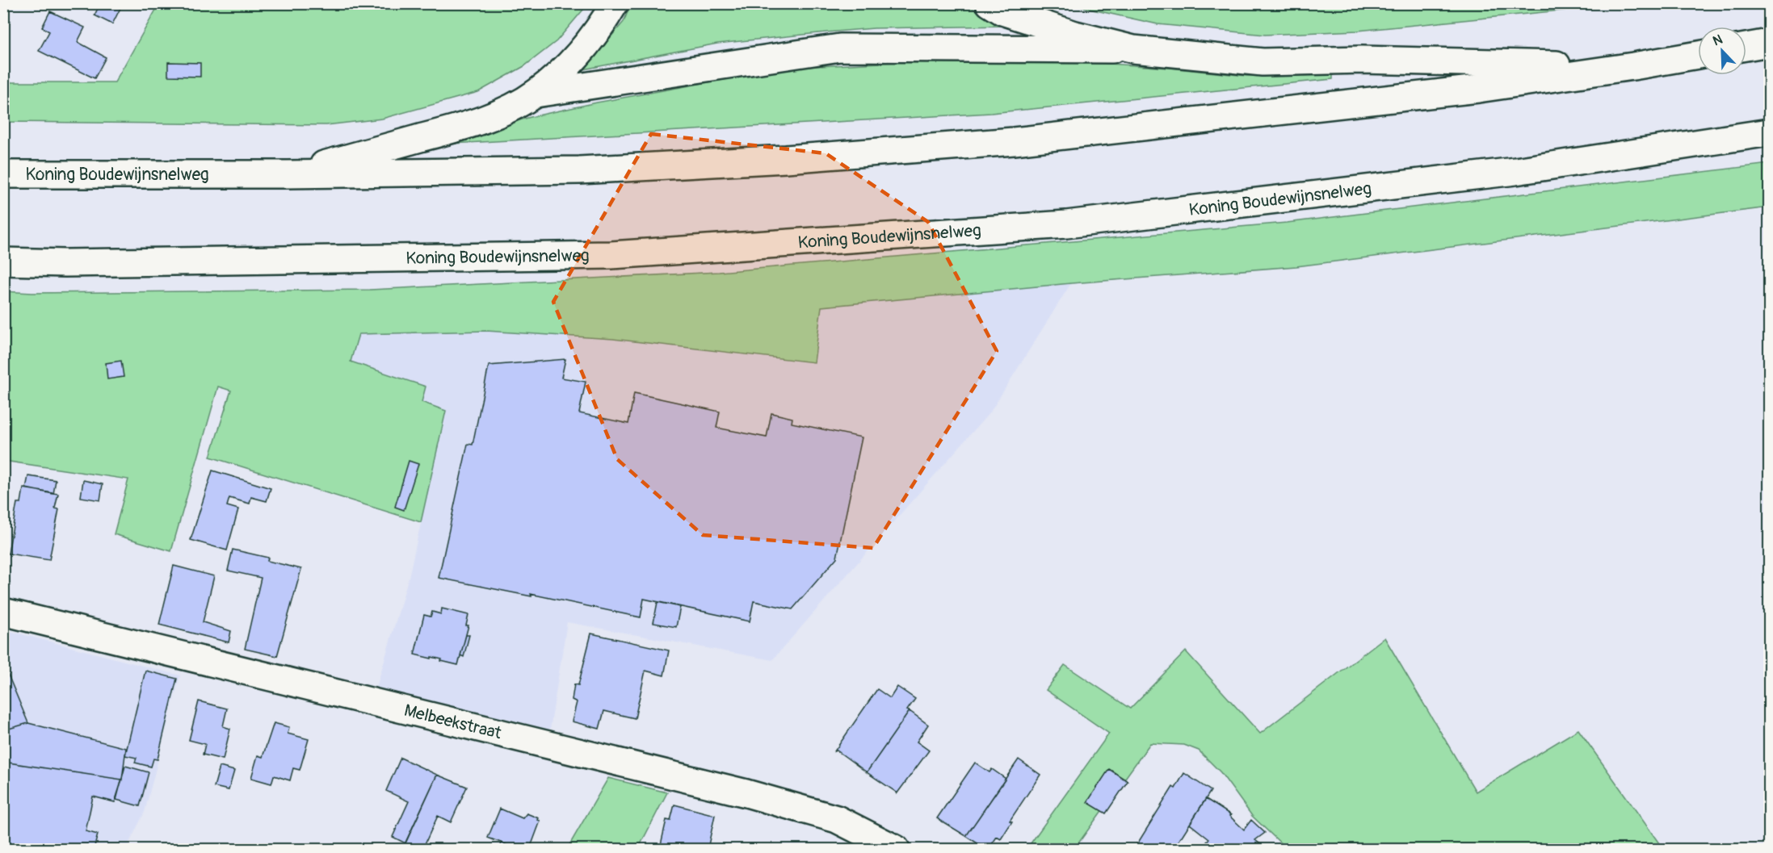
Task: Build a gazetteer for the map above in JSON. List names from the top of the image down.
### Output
{
  "streets": {
    "main road": ["Koning Boudewijnsnelweg", "Melbeekstraat"]
  },
  "north": "top left"
}
